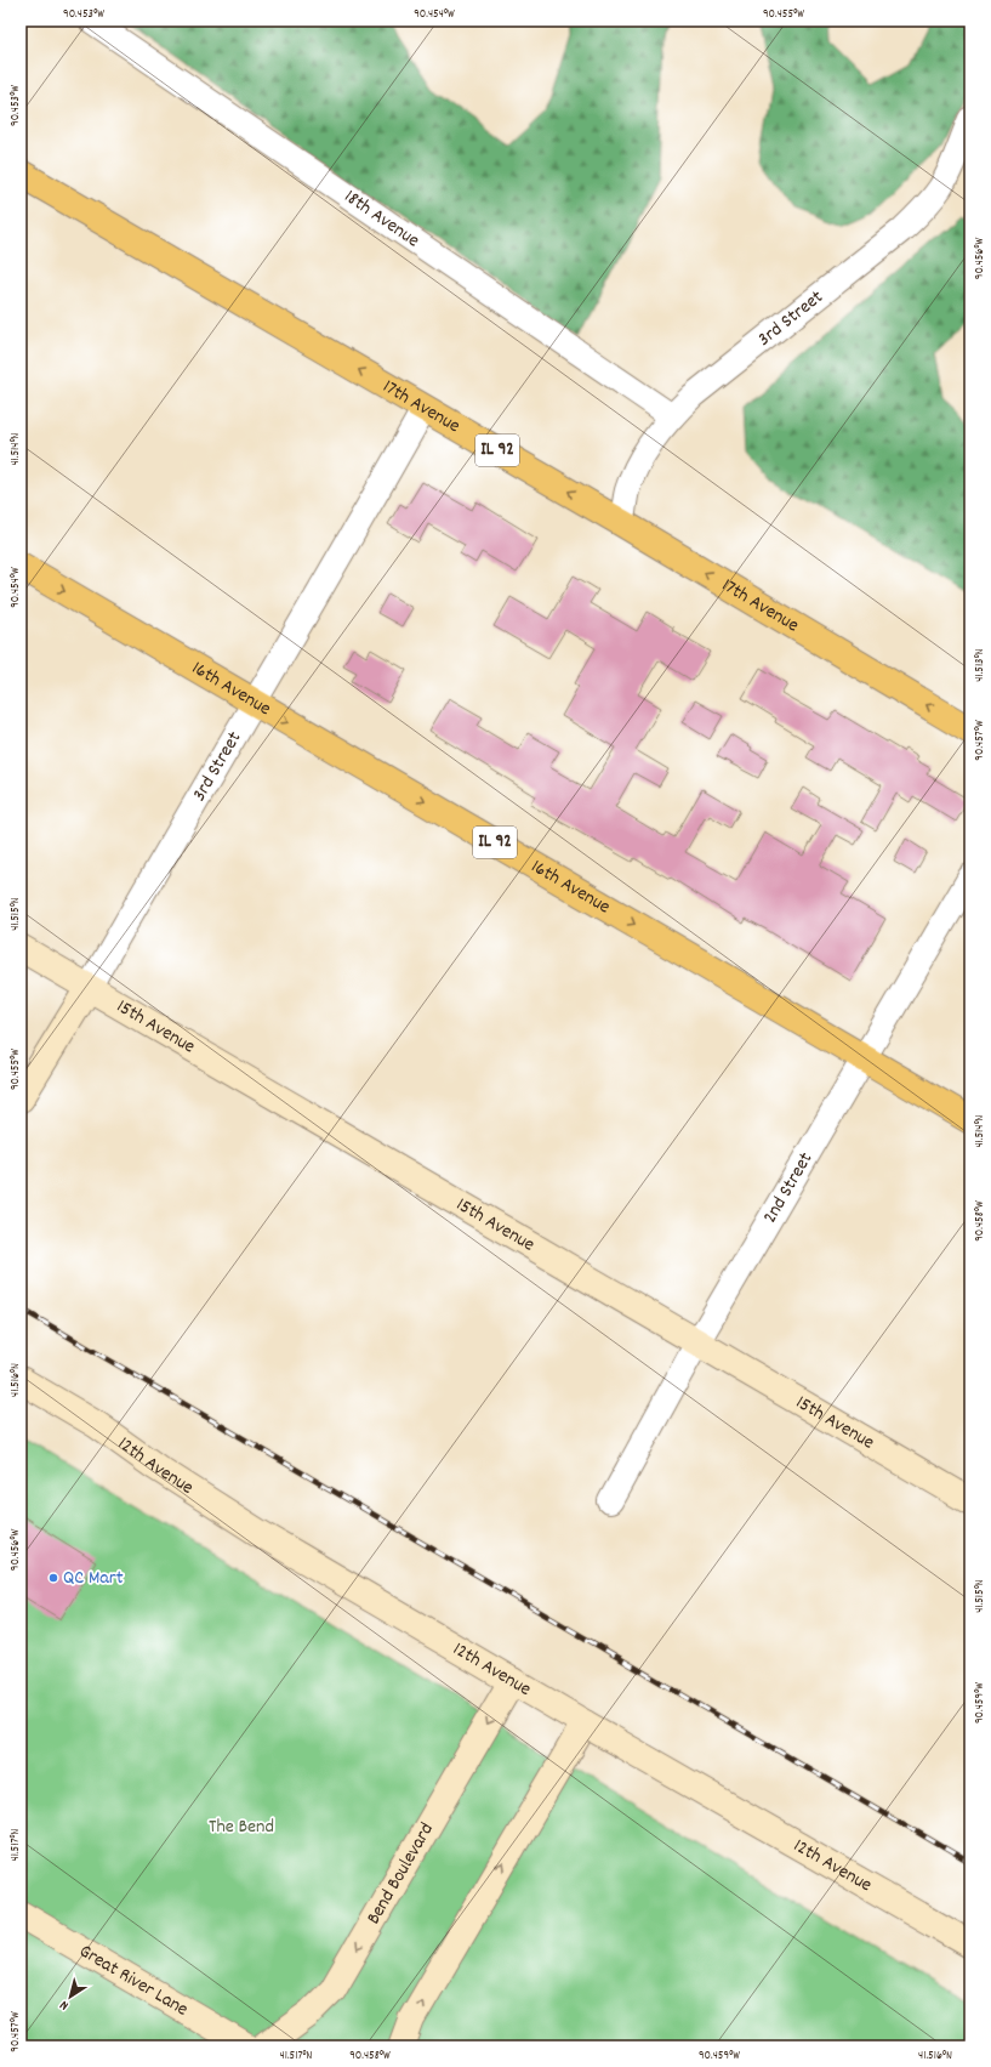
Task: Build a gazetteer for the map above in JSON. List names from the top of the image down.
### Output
{
  "streets": {
    "main road": ["17th Avenue", "IL 92", "16th Avenue"],
    "street": [
      "18th Avenue",
      "3rd Street",
      "15th Avenue",
      "2nd Street",
      "12th Avenue",
      "Bend Boulevard",
      "Great River Lane"
    ]
  },
  "crossings": [
    ["18th Avenue", "3rd Street"],
    ["3rd Street", "17th Avenue"],
    ["3rd Street", "16th Avenue"],
    ["3rd Street", "15th Avenue"],
    ["16th Avenue", "2nd Street"],
    ["15th Avenue", "2nd Street"],
    ["12th Avenue", "Bend Boulevard"]
  ],
  "one_way": ["17th Avenue", "16th Avenue"],
  "parks": ["The Bend"],
  "places": ["QC Mart"],
  "north": "bottom left",
  "coordinates": [
    "90.453°W",
    "90.454°W",
    "90.455°W",
    "90.456°W",
    "41.514°N",
    "41.513°N",
    "90.457°W",
    "41.515°N",
    "90.458°W",
    "41.516°N",
    "90.459°W",
    "41.517°N"
  ]
}
